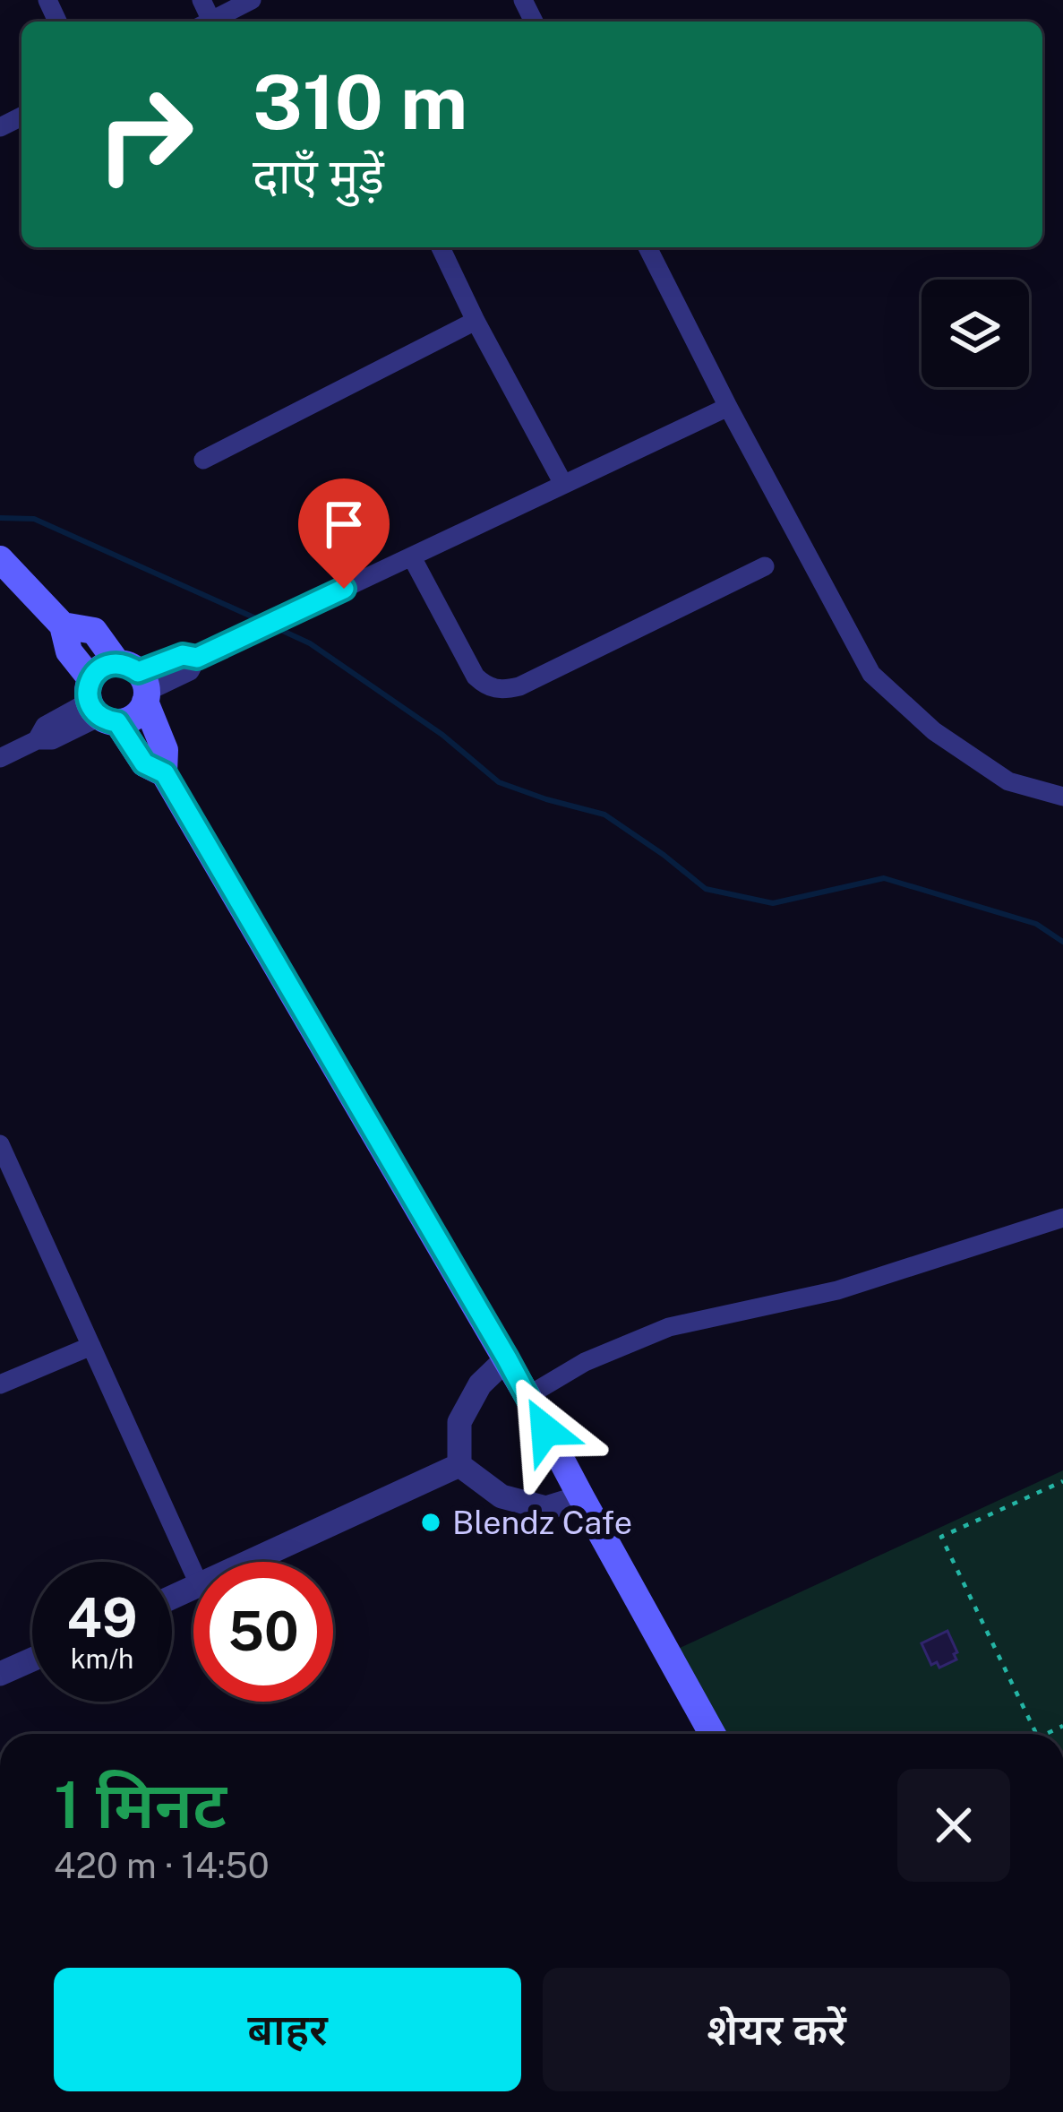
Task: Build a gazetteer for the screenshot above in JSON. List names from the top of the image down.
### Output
{
  "places": ["Blendz Cafe"],
  "page": {
    "turn": ["310 m", "दाएँ मुड़ें"],
    "speed": "49 km/h",
    "limit": "50",
    "heading": ["1 मिनट", "420 m · 14:50"],
    "buttons": ["बाहर", "शेयर करें"]
  }
}
